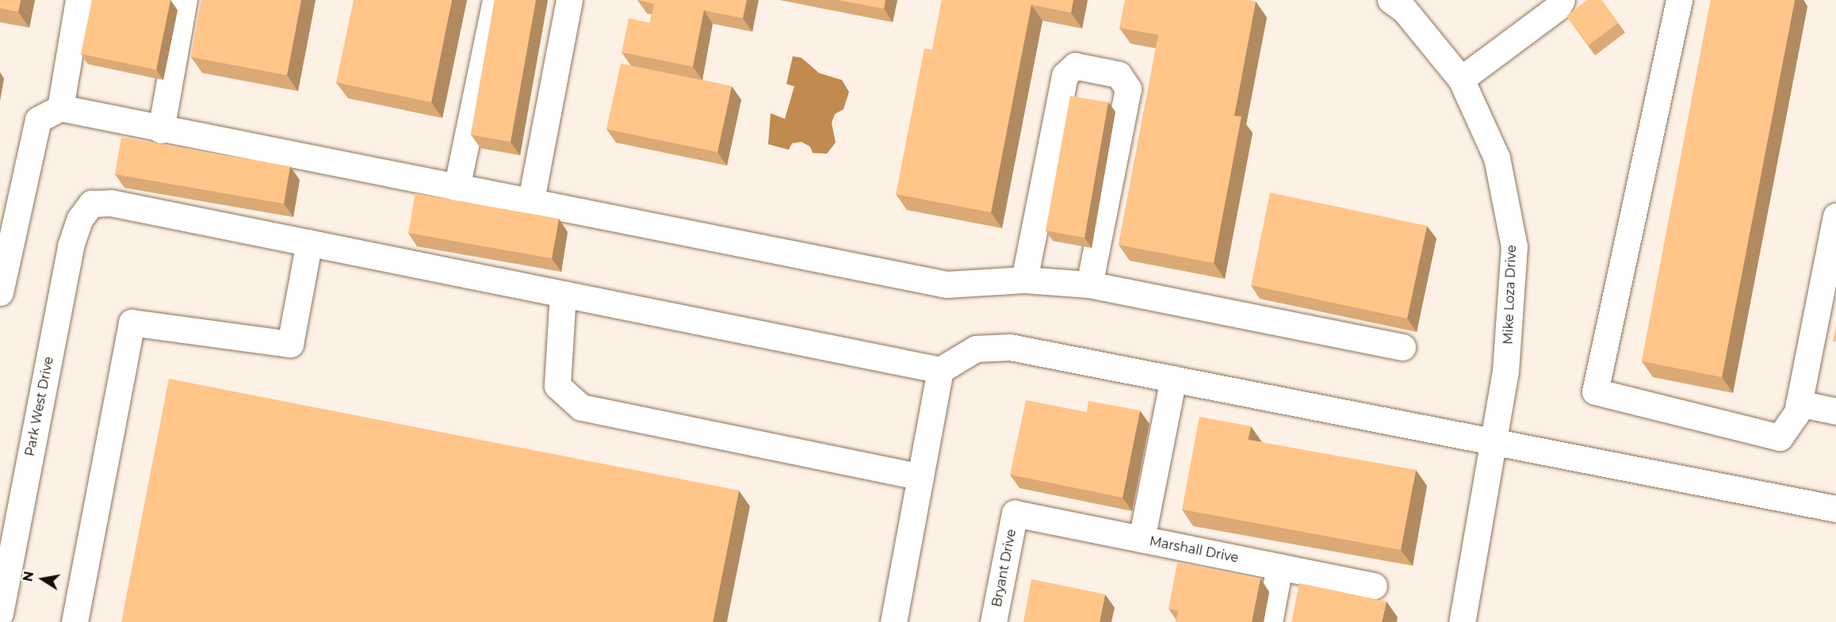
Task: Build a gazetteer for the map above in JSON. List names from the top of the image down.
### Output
{
  "streets": {
    "street": [
      "Mike Loza Drive",
      "Park West Drive",
      "Marshall Drive",
      "Bryant Drive"
    ]
  },
  "crossings": [
    ["Marshall Drive", "Bryant Drive"]
  ],
  "north": "left"
}
